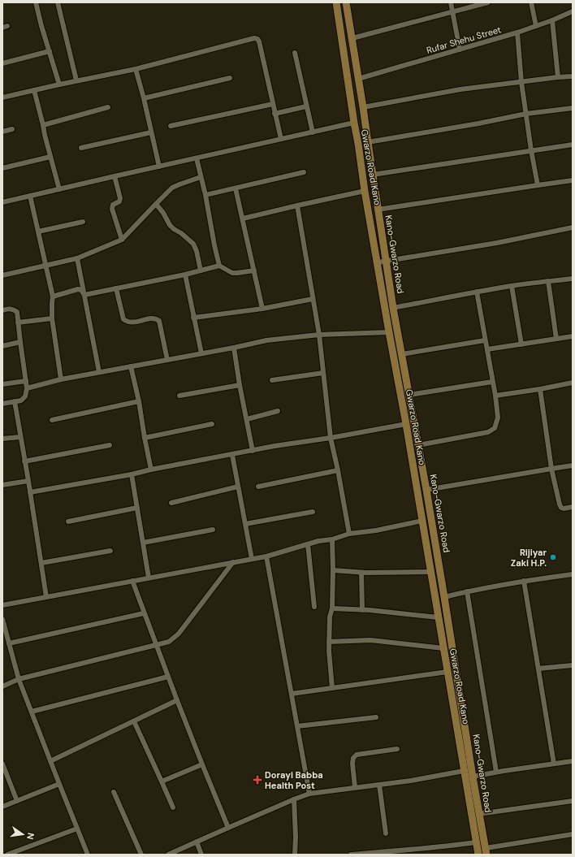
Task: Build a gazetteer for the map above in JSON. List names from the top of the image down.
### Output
{
  "streets": {
    "main road": ["Gwarzo Road Kano", "Kano-Gwarzo Road"],
    "street": ["Rufar Shehu Street"]
  },
  "crossings": [
    ["Rufar Shehu Street", "Kano-Gwarzo Road"]
  ],
  "places": {
    "other": ["Rijiyar Zaki H.P."],
    "health": ["Dorayi Babba Health Post"]
  },
  "north": "right"
}
